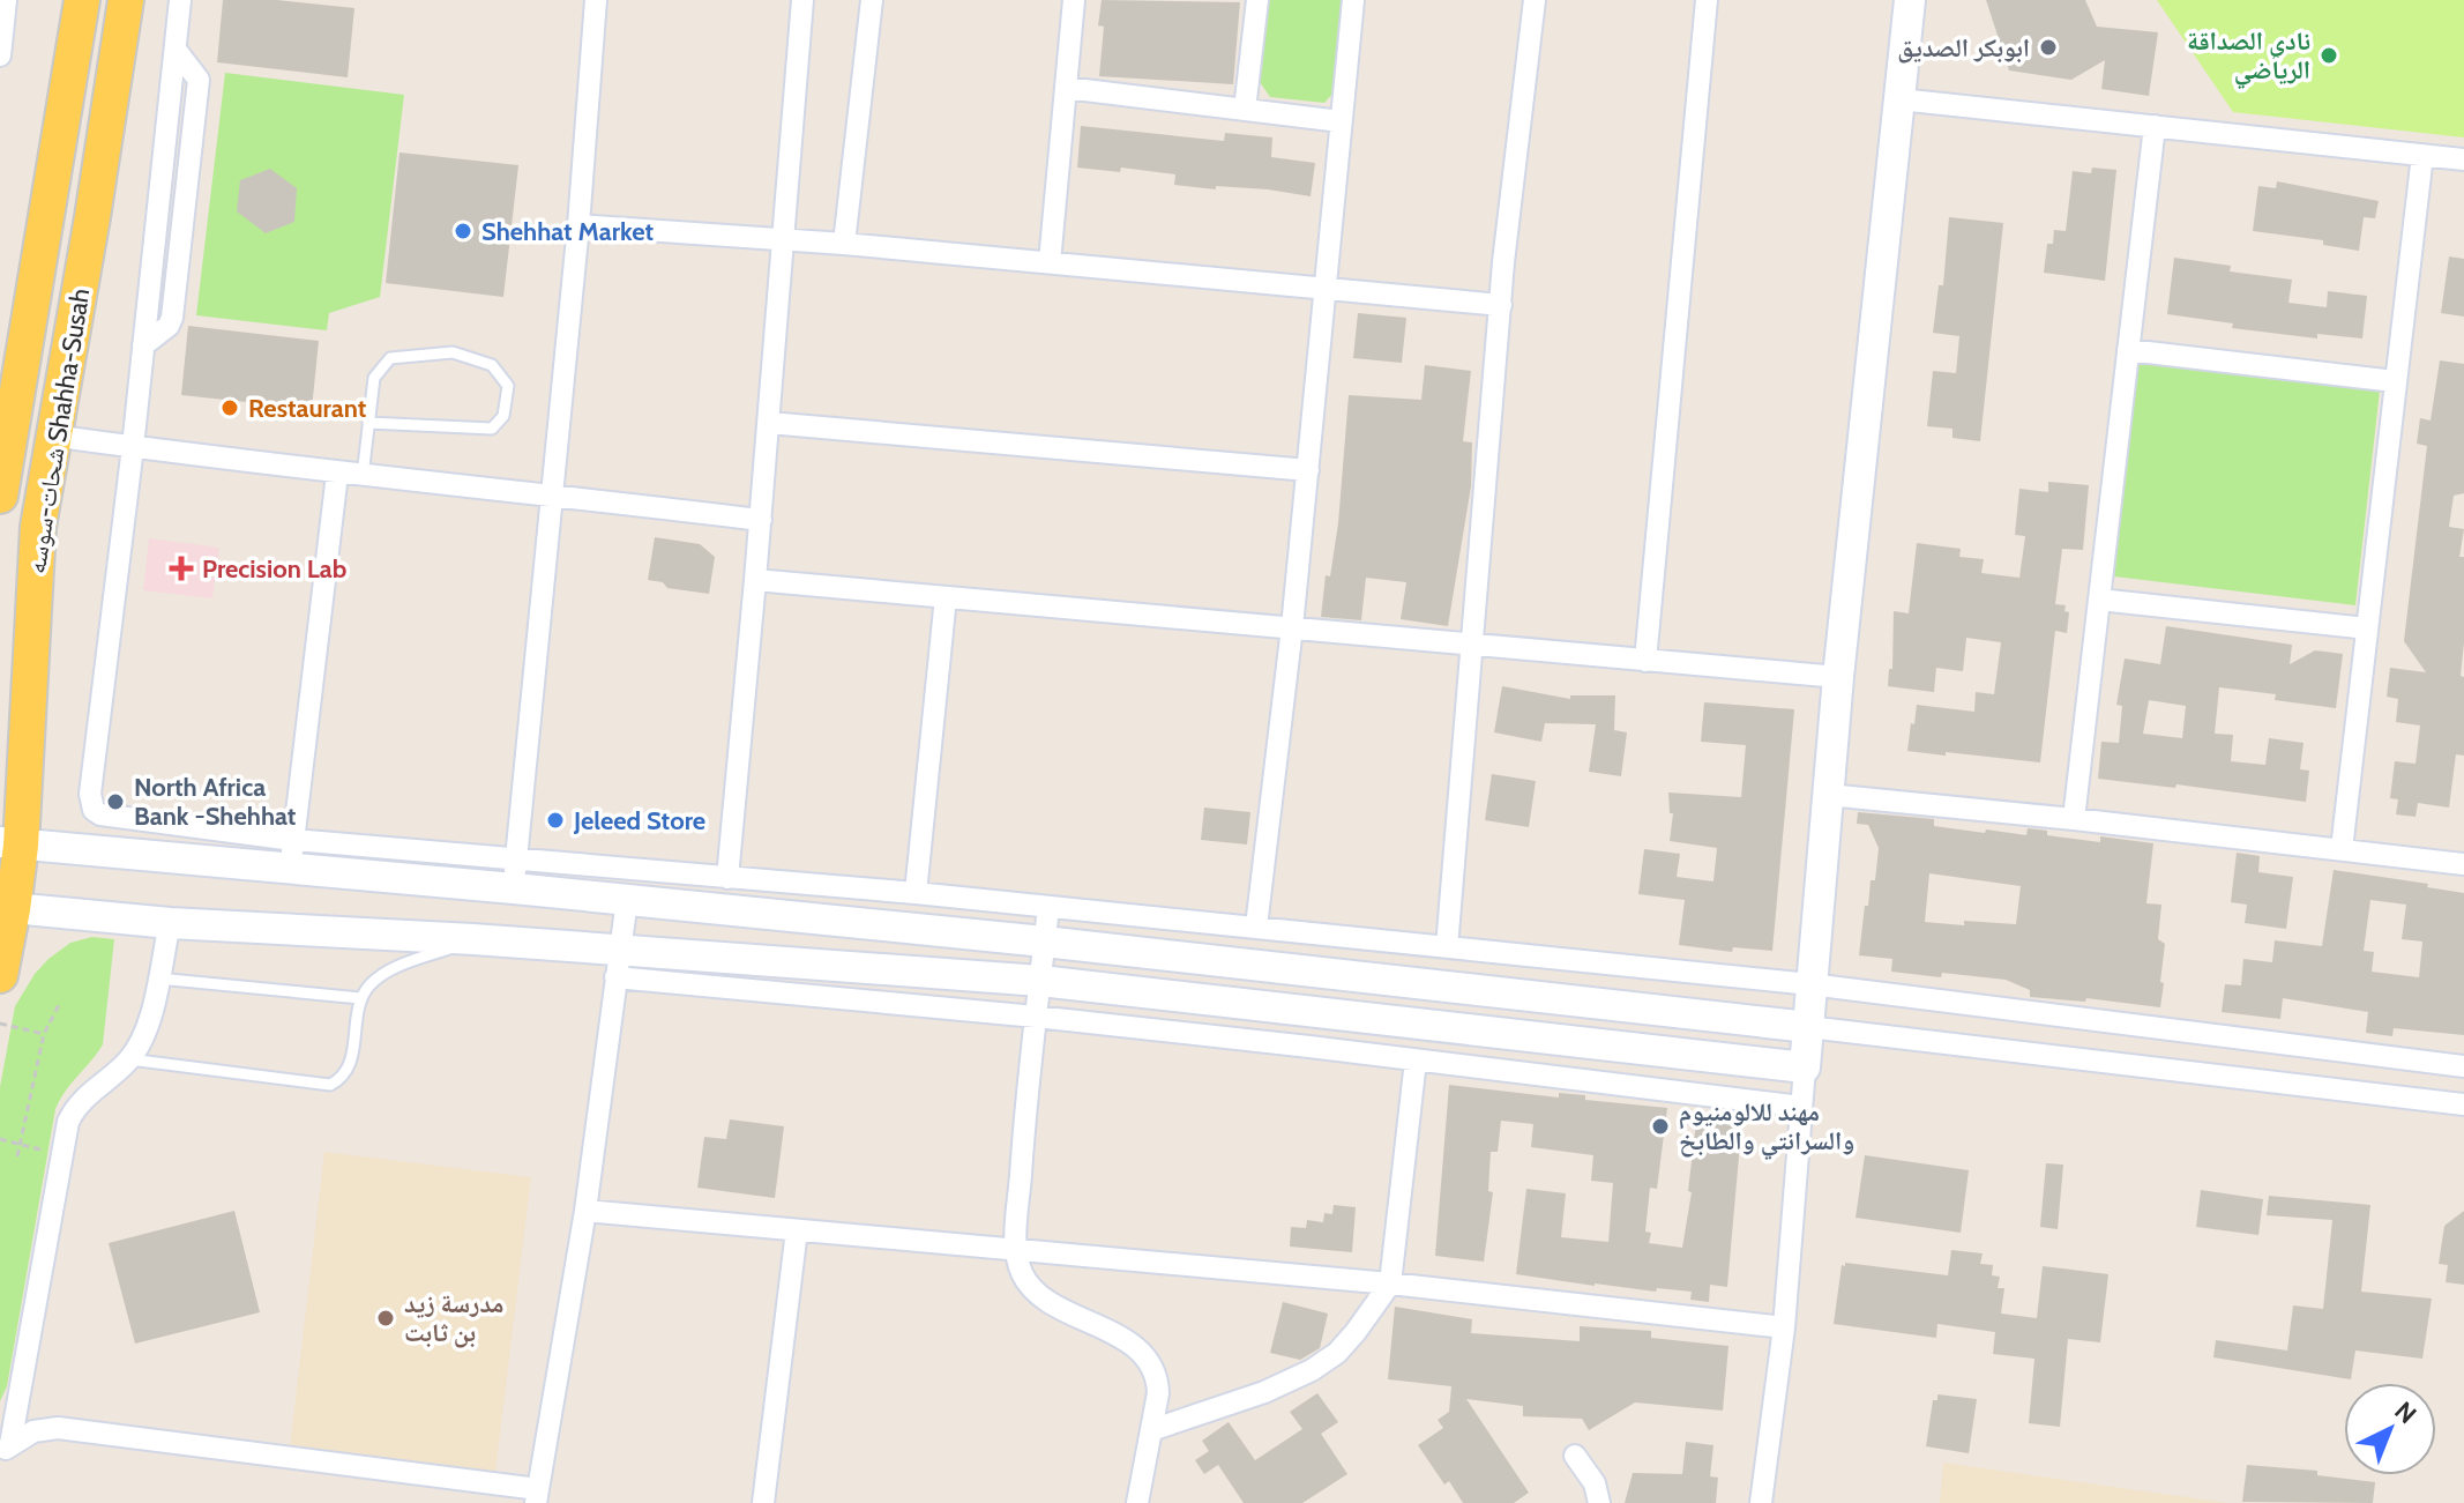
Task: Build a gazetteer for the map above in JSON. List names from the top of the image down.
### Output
{
  "streets": {
    "main road": ["شحات-سوسه Shahha-Susah"]
  },
  "places": {
    "other": [
      "ابوبكر الصديق",
      "نادي الصداقة الرياضي",
      "Shehhat Market",
      "Restaurant",
      "North Africa Bank -Shehhat",
      "Jeleed Store",
      "مهند للالومنيوم والسرانتي والطابخ",
      "مدرسة زيد بن ثابت"
    ],
    "health": ["Precision Lab"]
  },
  "north": "top right"
}
